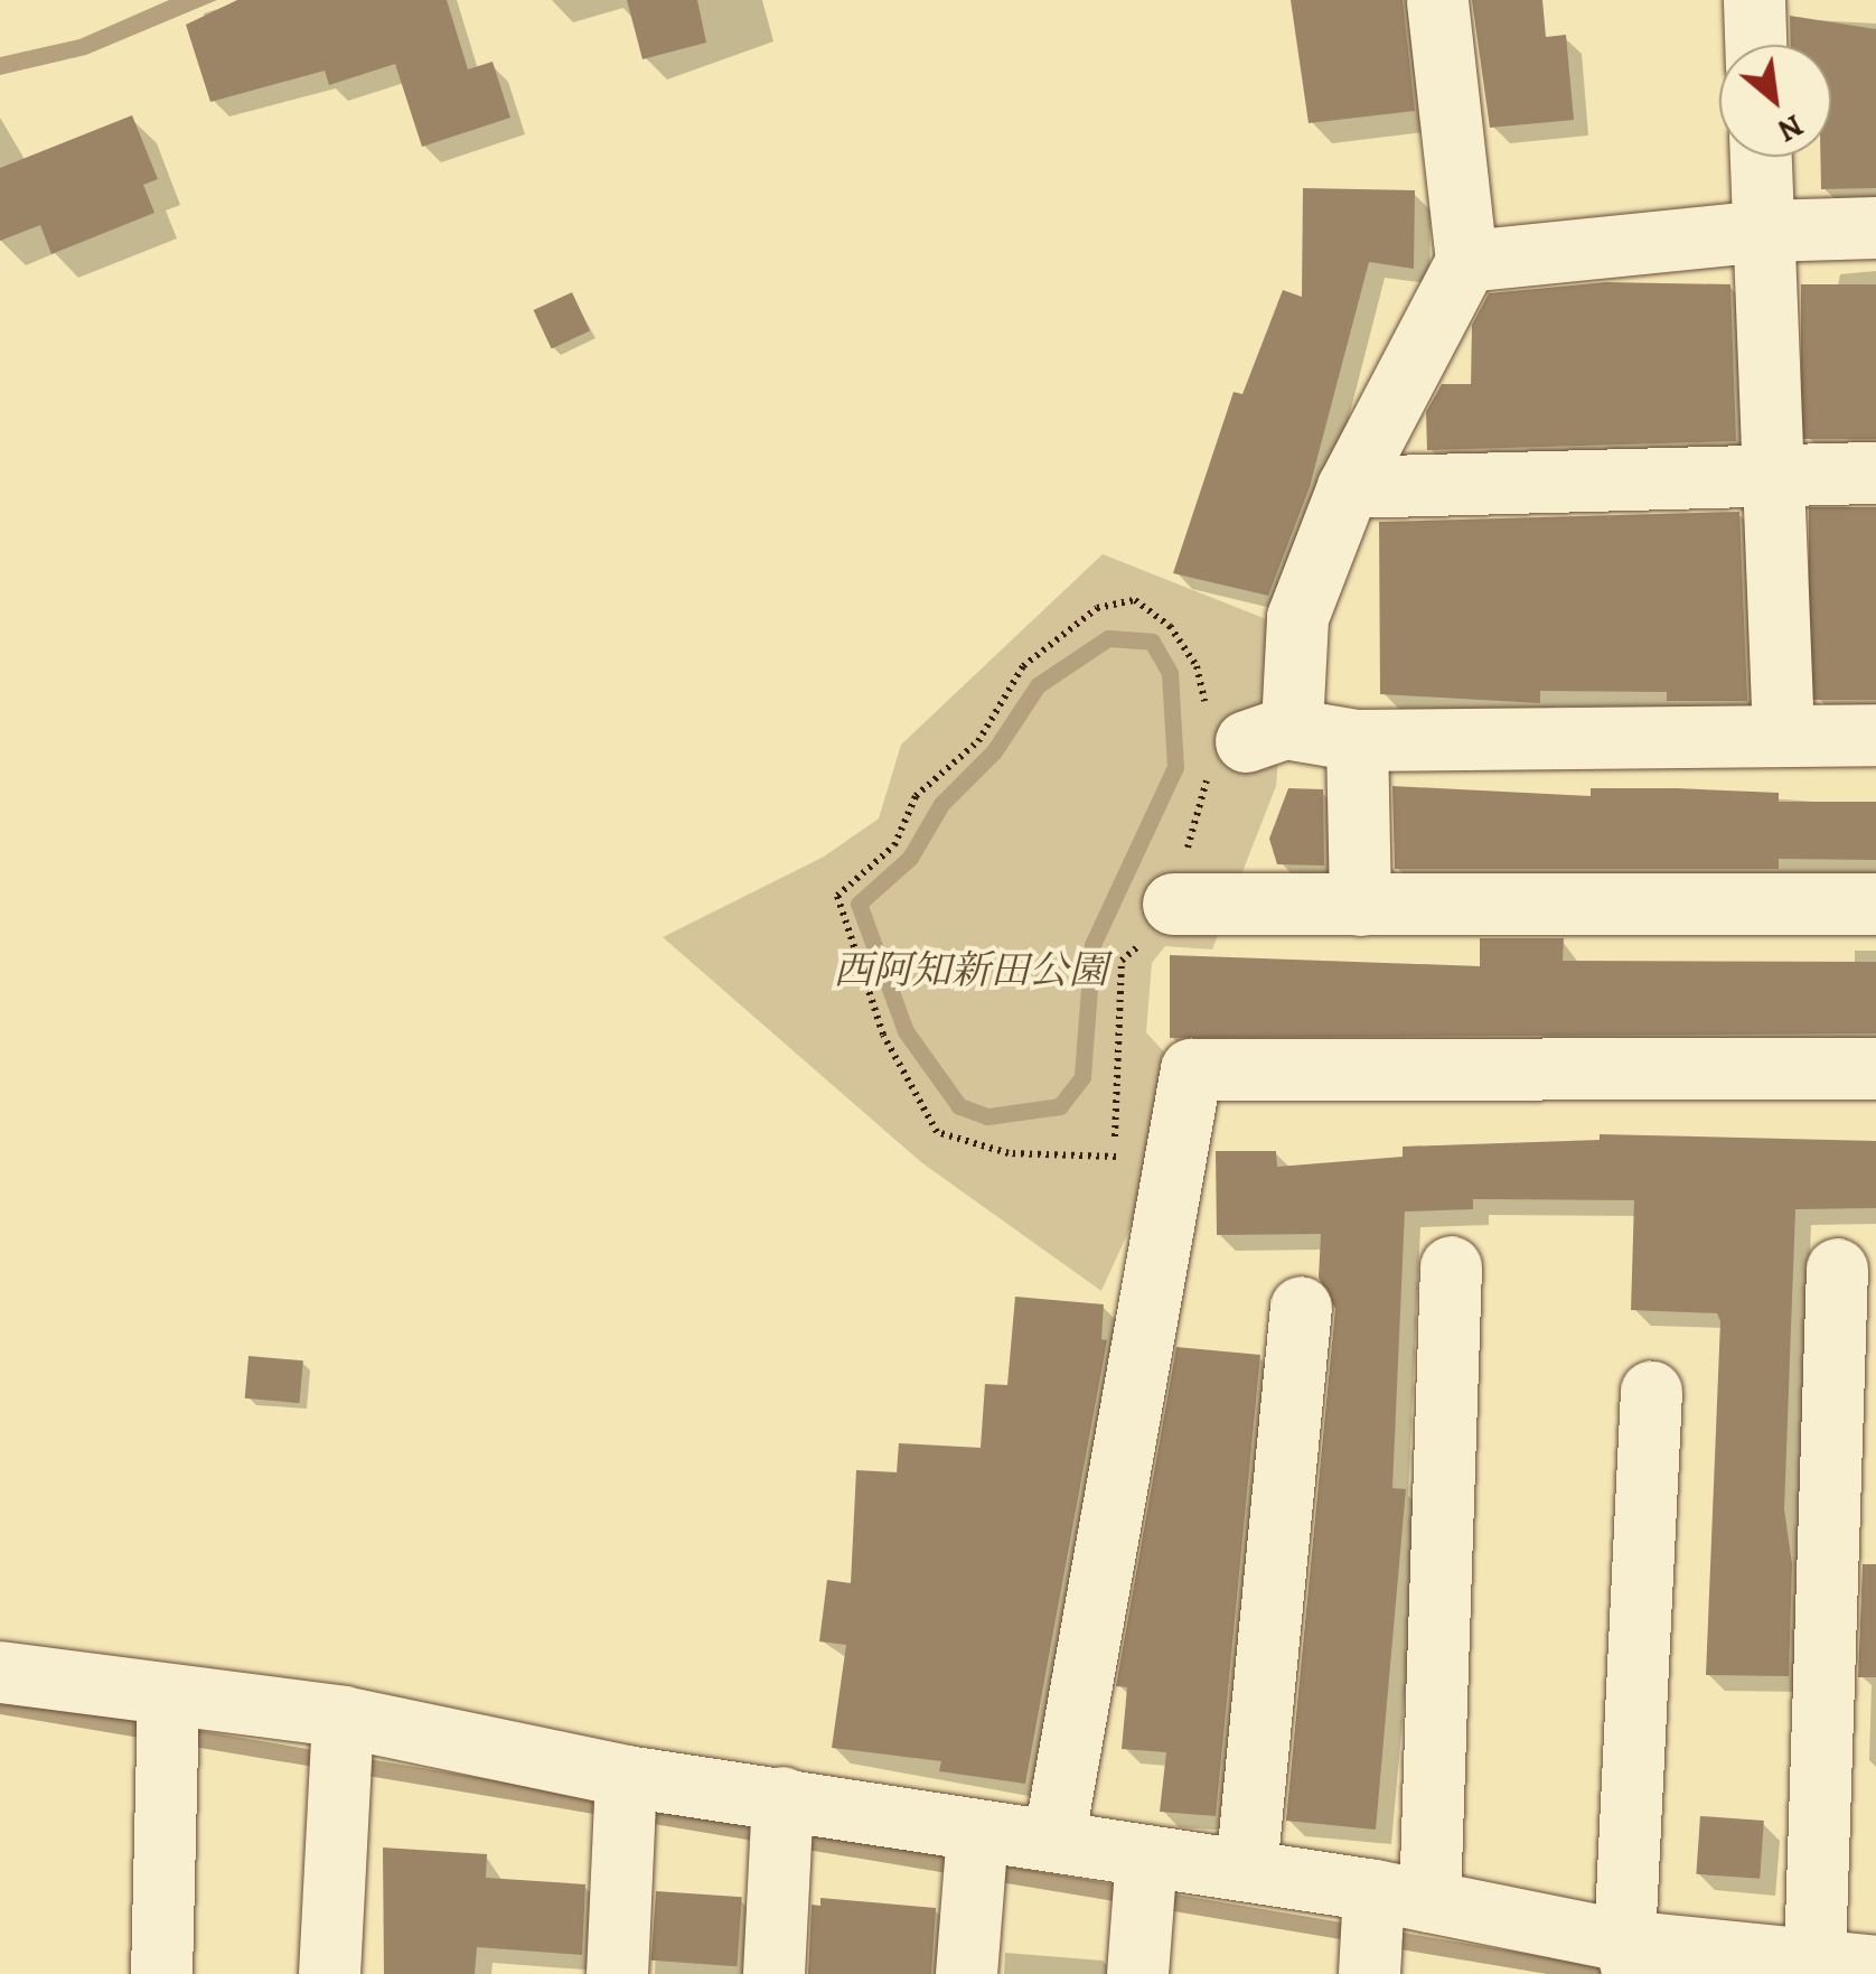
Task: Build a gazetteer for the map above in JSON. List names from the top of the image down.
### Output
{
  "parks": ["西阿知新田公園"],
  "north": "bottom right"
}
